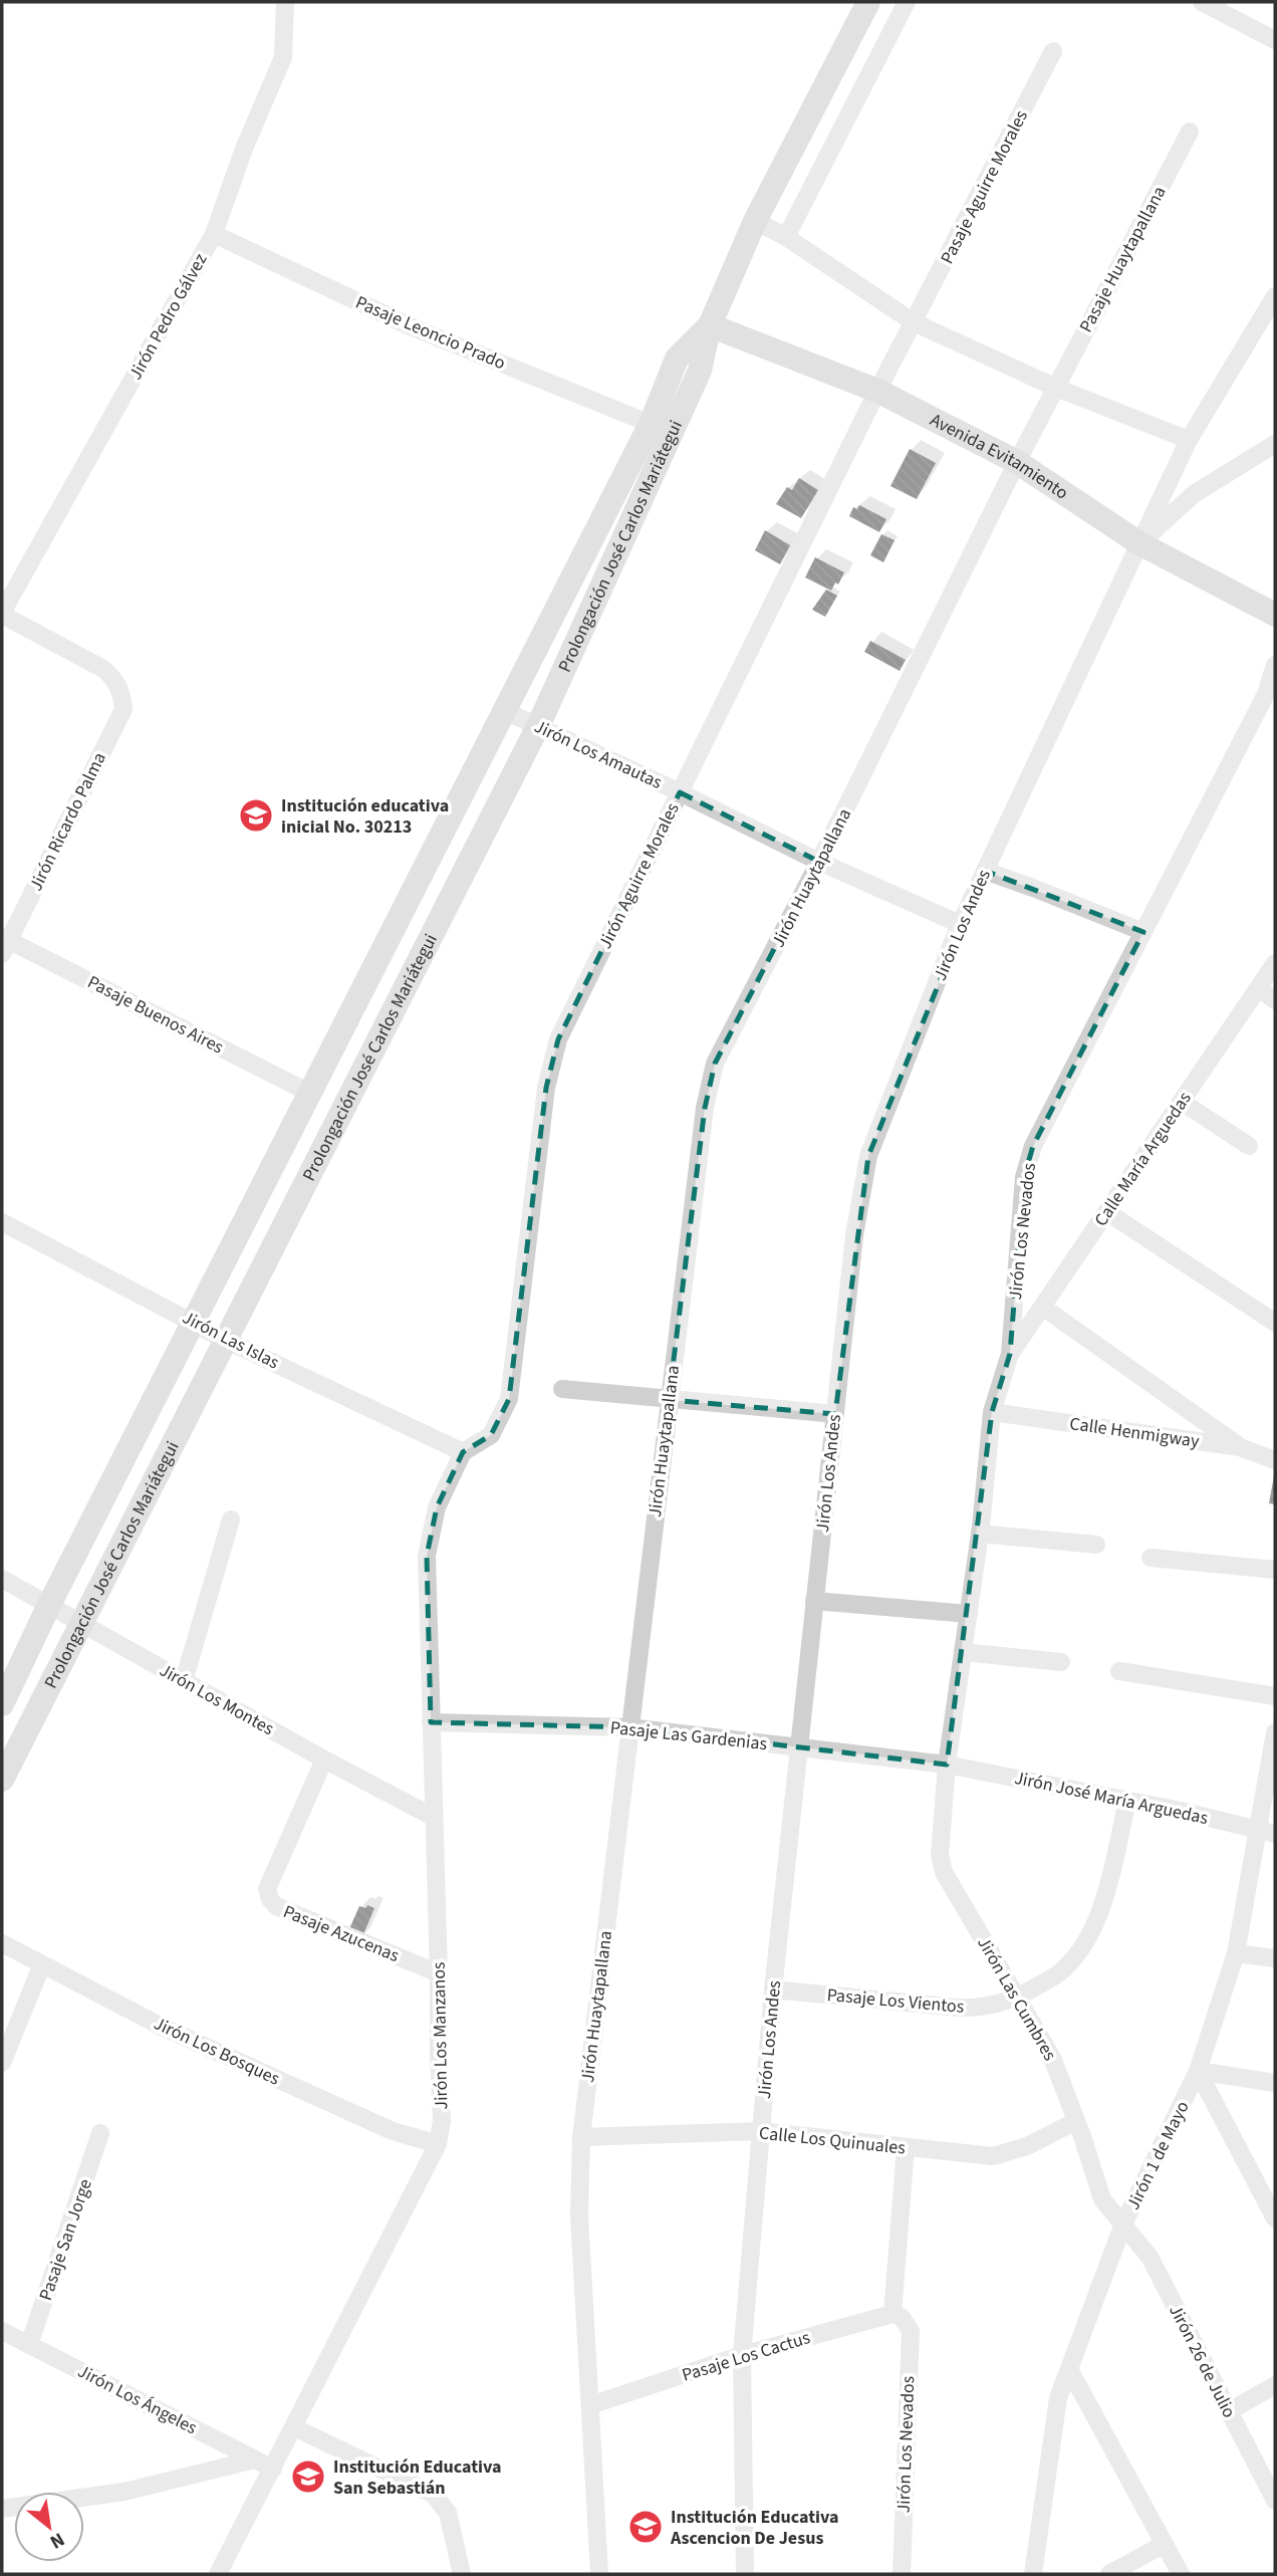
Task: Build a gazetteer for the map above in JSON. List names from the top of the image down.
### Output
{
  "streets": {
    "street": [
      "Pasaje Aguirre Morales",
      "Pasaje Huaytapallana",
      "Jirón Pedro Gálvez",
      "Pasaje Leoncio Prado",
      "Avenida Evitamiento",
      "Prolongación José Carlos Mariátegui",
      "Jirón Los Amautas",
      "Jirón Ricardo Palma",
      "Jirón Aguirre Morales",
      "Jirón Huaytapallana",
      "Jirón Los Andes",
      "Pasaje Buenos Aires",
      "Calle María Arguedas",
      "Jirón Los Nevados",
      "Jirón Las Islas",
      "Calle Henmigway",
      "Jirón Los Montes",
      "Pasaje Las Gardenias",
      "Jirón José María Arguedas",
      "Pasaje Azucenas",
      "Jirón Las Cumbres",
      "Pasaje Los Vientos",
      "Jirón Los Manzanos",
      "Jirón Los Bosques",
      "Calle Los Quinuales",
      "Jirón 1 de Mayo",
      "Pasaje San Jorge",
      "Pasaje Los Cactus",
      "Jirón 26 de Julio",
      "Jirón Los Ángeles"
    ]
  },
  "crossings": [
    ["Pasaje Aguirre Morales", "Jirón Aguirre Morales"],
    ["Pasaje Huaytapallana", "Jirón Huaytapallana"],
    ["Jirón Pedro Gálvez", "Pasaje Leoncio Prado"],
    ["Jirón Pedro Gálvez", "Jirón Ricardo Palma"],
    ["Pasaje Leoncio Prado", "Prolongación José Carlos Mariátegui"],
    ["Avenida Evitamiento", "Prolongación José Carlos Mariátegui"],
    ["Avenida Evitamiento", "Jirón Aguirre Morales"],
    ["Avenida Evitamiento", "Jirón Huaytapallana"],
    ["Avenida Evitamiento", "Jirón Los Andes"],
    ["Prolongación José Carlos Mariátegui", "Jirón Los Amautas"],
    ["Prolongación José Carlos Mariátegui", "Pasaje Buenos Aires"],
    ["Prolongación José Carlos Mariátegui", "Jirón Las Islas"],
    ["Prolongación José Carlos Mariátegui", "Jirón Los Montes"],
    ["Jirón Los Amautas", "Jirón Aguirre Morales"],
    ["Jirón Los Amautas", "Jirón Huaytapallana"],
    ["Jirón Los Amautas", "Jirón Los Andes"],
    ["Jirón Ricardo Palma", "Pasaje Buenos Aires"],
    ["Jirón Aguirre Morales", "Jirón Las Islas"],
    ["Jirón Aguirre Morales", "Jirón Los Manzanos"],
    ["Jirón Huaytapallana", "Pasaje Las Gardenias"],
    ["Jirón Huaytapallana", "Calle Los Quinuales"],
    ["Jirón Huaytapallana", "Pasaje Los Cactus"],
    ["Jirón Los Andes", "Pasaje Las Gardenias"],
    ["Jirón Los Andes", "Pasaje Los Vientos"],
    ["Jirón Los Andes", "Calle Los Quinuales"],
    ["Jirón Los Andes", "Pasaje Los Cactus"],
    ["Calle María Arguedas", "Jirón Los Nevados"],
    ["Jirón Los Nevados", "Calle Henmigway"],
    ["Jirón Los Nevados", "Pasaje Las Gardenias"],
    ["Jirón Los Nevados", "Jirón José María Arguedas"],
    ["Jirón Los Nevados", "Jirón Las Cumbres"],
    ["Jirón Los Nevados", "Calle Los Quinuales"],
    ["Jirón Los Nevados", "Pasaje Los Cactus"],
    ["Jirón Las Islas", "Jirón Los Manzanos"],
    ["Jirón Los Montes", "Pasaje Azucenas"],
    ["Jirón Los Montes", "Jirón Los Manzanos"],
    ["Pasaje Las Gardenias", "Jirón José María Arguedas"],
    ["Pasaje Las Gardenias", "Jirón Las Cumbres"],
    ["Pasaje Las Gardenias", "Jirón Los Manzanos"],
    ["Jirón José María Arguedas", "Jirón Las Cumbres"],
    ["Jirón José María Arguedas", "Pasaje Los Vientos"],
    ["Jirón José María Arguedas", "Jirón 1 de Mayo"],
    ["Pasaje Azucenas", "Jirón Los Manzanos"],
    ["Jirón Las Cumbres", "Pasaje Los Vientos"],
    ["Jirón Las Cumbres", "Calle Los Quinuales"],
    ["Jirón Las Cumbres", "Jirón 1 de Mayo"],
    ["Jirón Las Cumbres", "Jirón 26 de Julio"],
    ["Jirón Los Manzanos", "Jirón Los Bosques"],
    ["Jirón Los Manzanos", "Jirón Los Ángeles"],
    ["Jirón 1 de Mayo", "Jirón 26 de Julio"],
    ["Pasaje San Jorge", "Jirón Los Ángeles"]
  ],
  "places": {
    "school or university": ["Institución educativa inicial No. 30213", "Institución Educativa San Sebastián", "Institución Educativa Ascencion De Jesus"]
  },
  "north": "bottom right"
}
